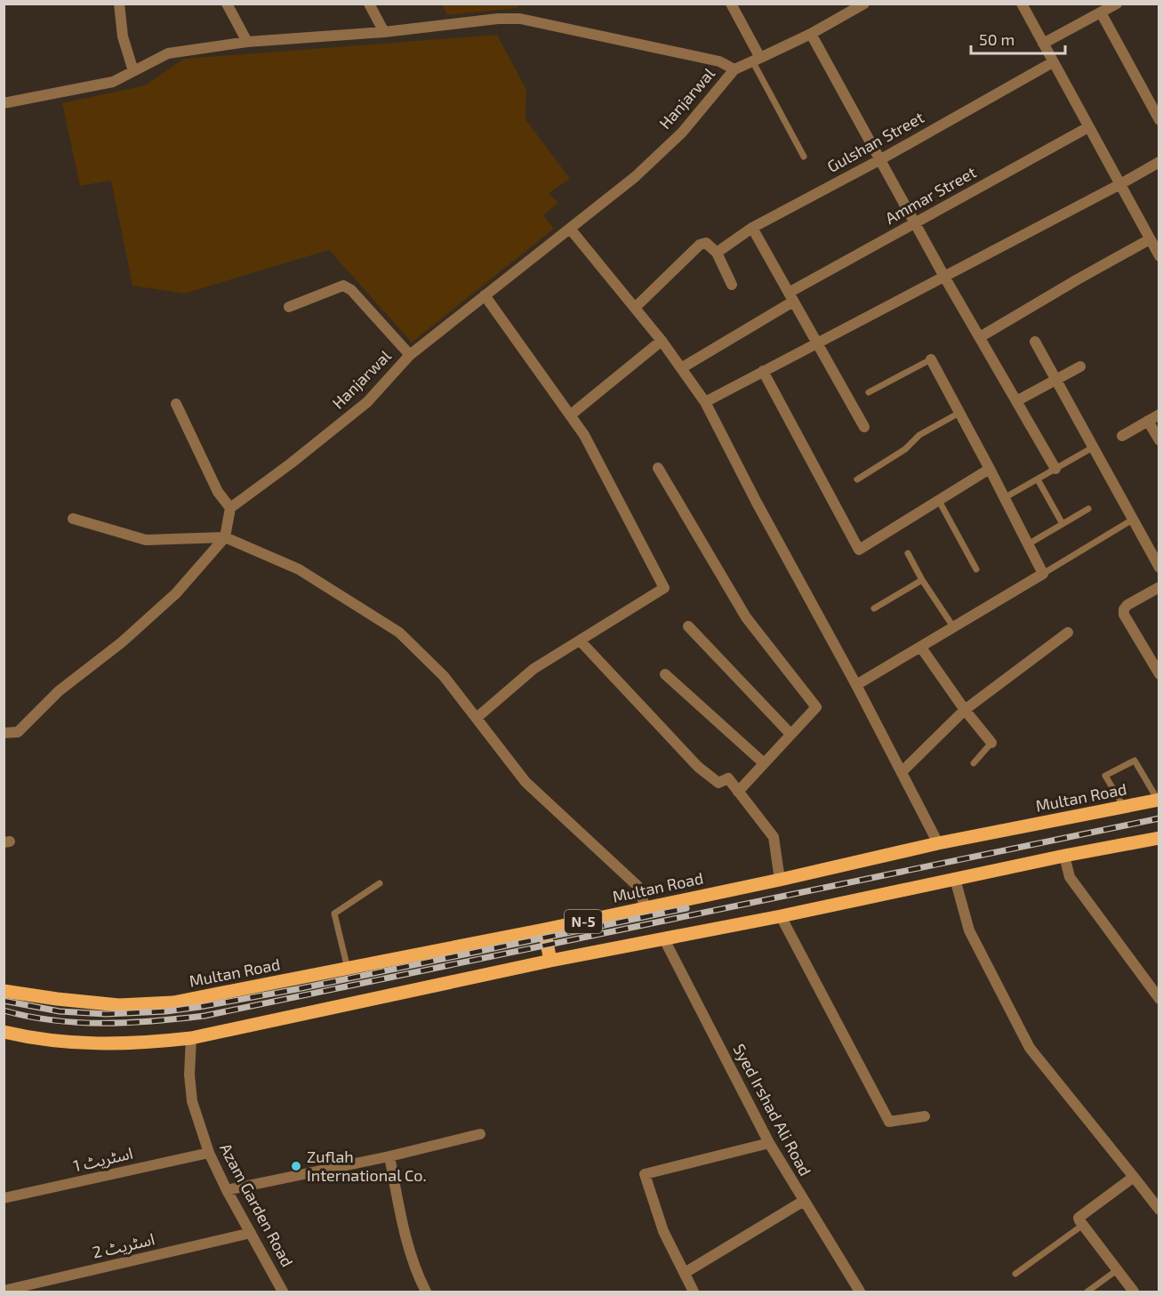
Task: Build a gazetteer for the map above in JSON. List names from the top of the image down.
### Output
{
  "streets": {
    "main road": ["Multan Road", "N-5"],
    "street": [
      "Hanjarwal",
      "Gulshan Street",
      "Ammar Street",
      "Syed Irshad Ali Road",
      "اسٹریٹ 1",
      "Azam Garden Road",
      "اسٹریٹ 2"
    ]
  },
  "crossings": [
    ["N-5", "Syed Irshad Ali Road"],
    ["N-5", "Azam Garden Road"],
    ["اسٹریٹ 1", "Azam Garden Road"],
    ["Azam Garden Road", "اسٹریٹ 2"]
  ],
  "places": ["Zuflah International Co."],
  "scale_bar": "50 m"
}
